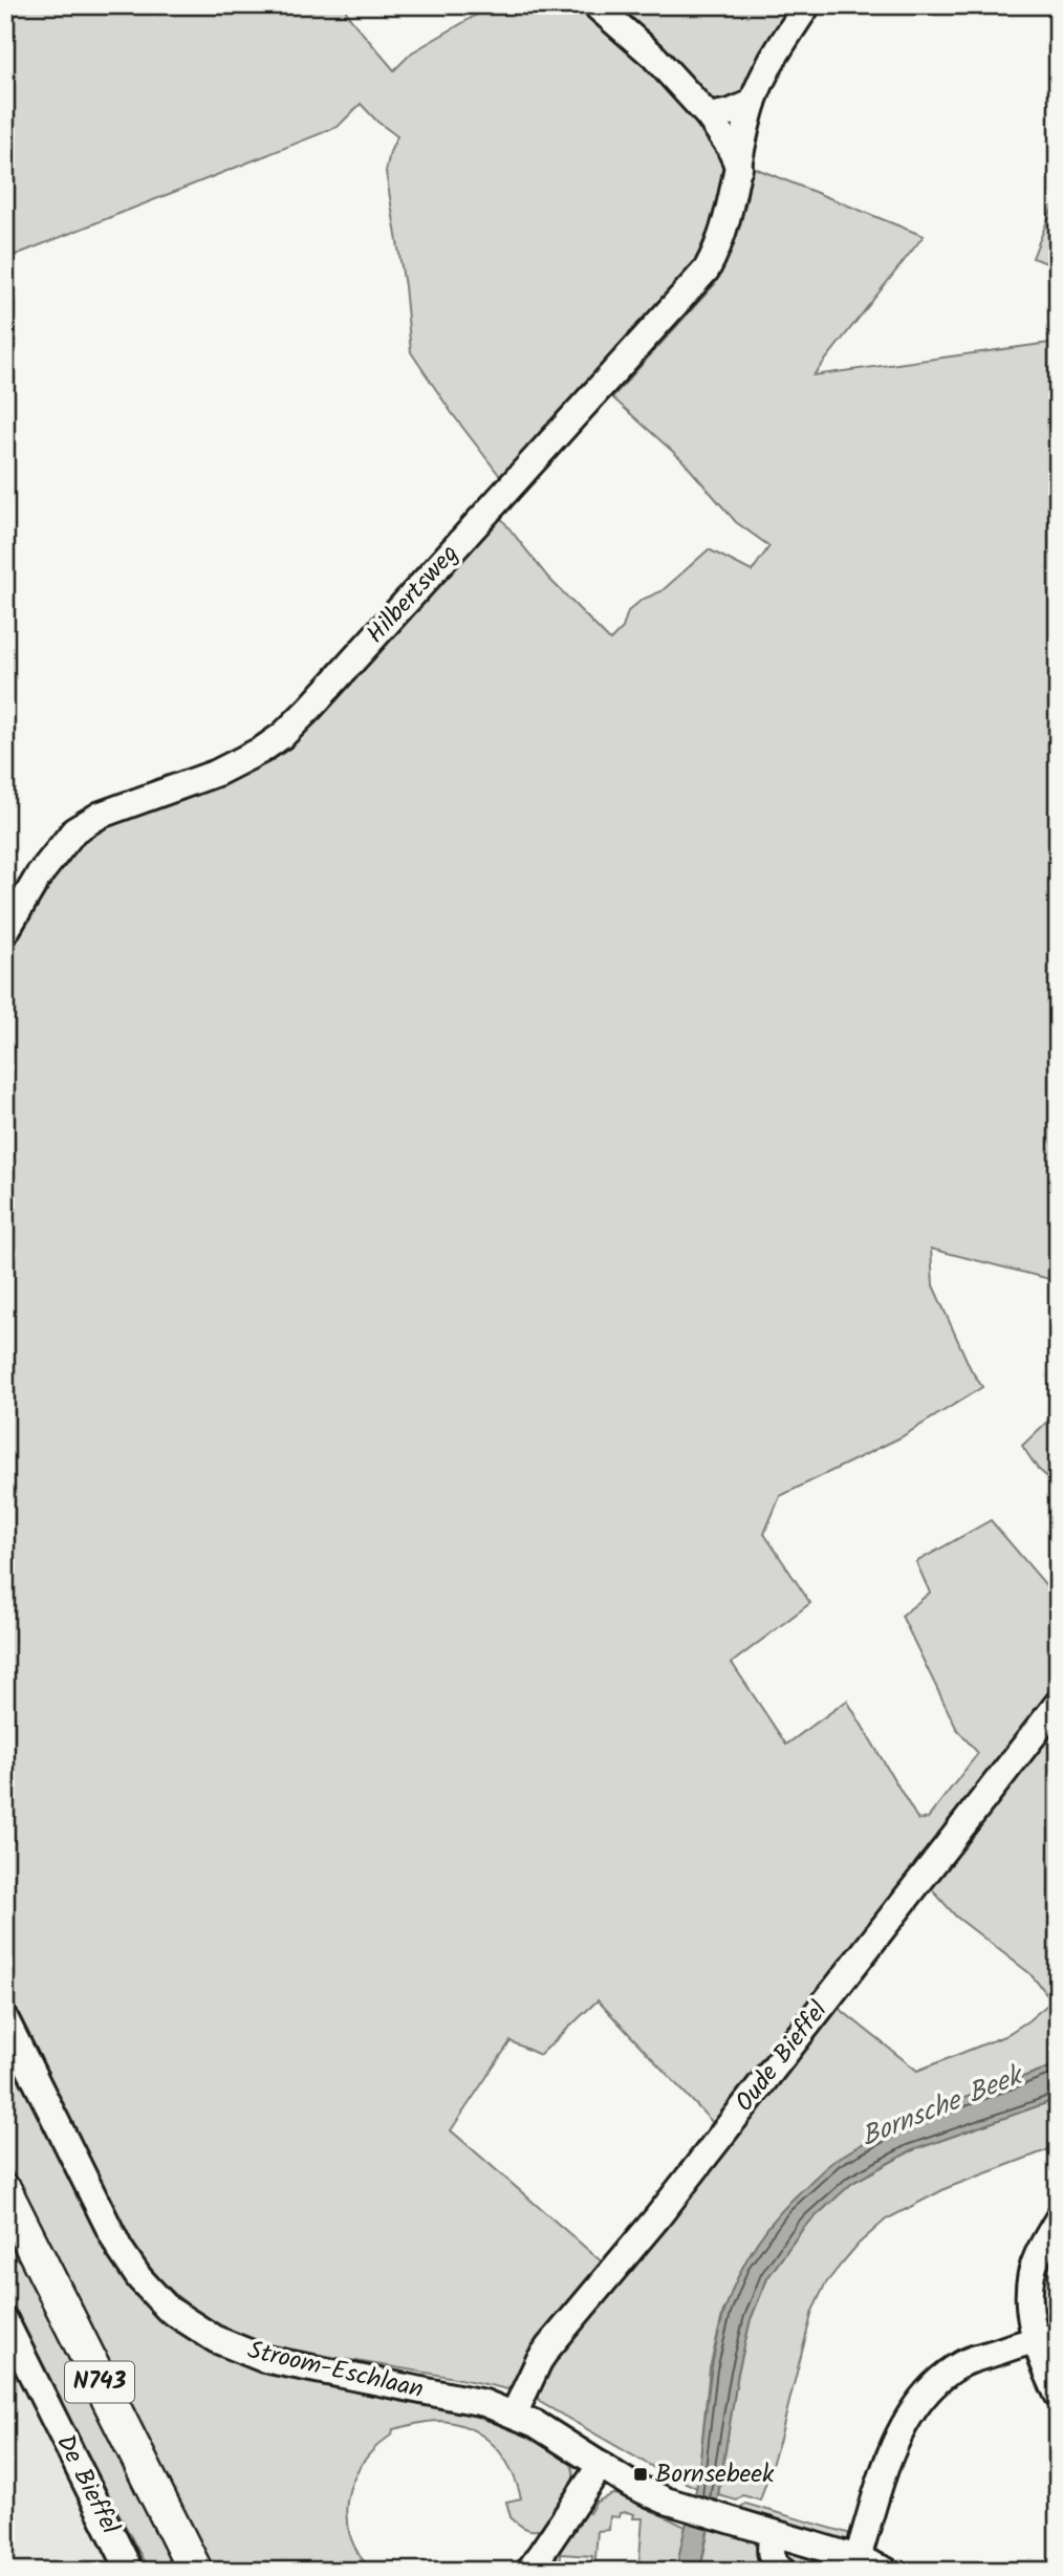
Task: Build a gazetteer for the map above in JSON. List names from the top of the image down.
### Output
{
  "streets": {
    "main road": ["N743"],
    "street": [
      "Hilbertsweg",
      "Oude Bieffel",
      "Stroom-Eschlaan",
      "De Bieffel"
    ]
  },
  "crossings": [
    ["Oude Bieffel", "Stroom-Eschlaan"]
  ],
  "water": ["Bornsche Beek"],
  "places": {
    "transit": ["Bornsebeek"]
  }
}
